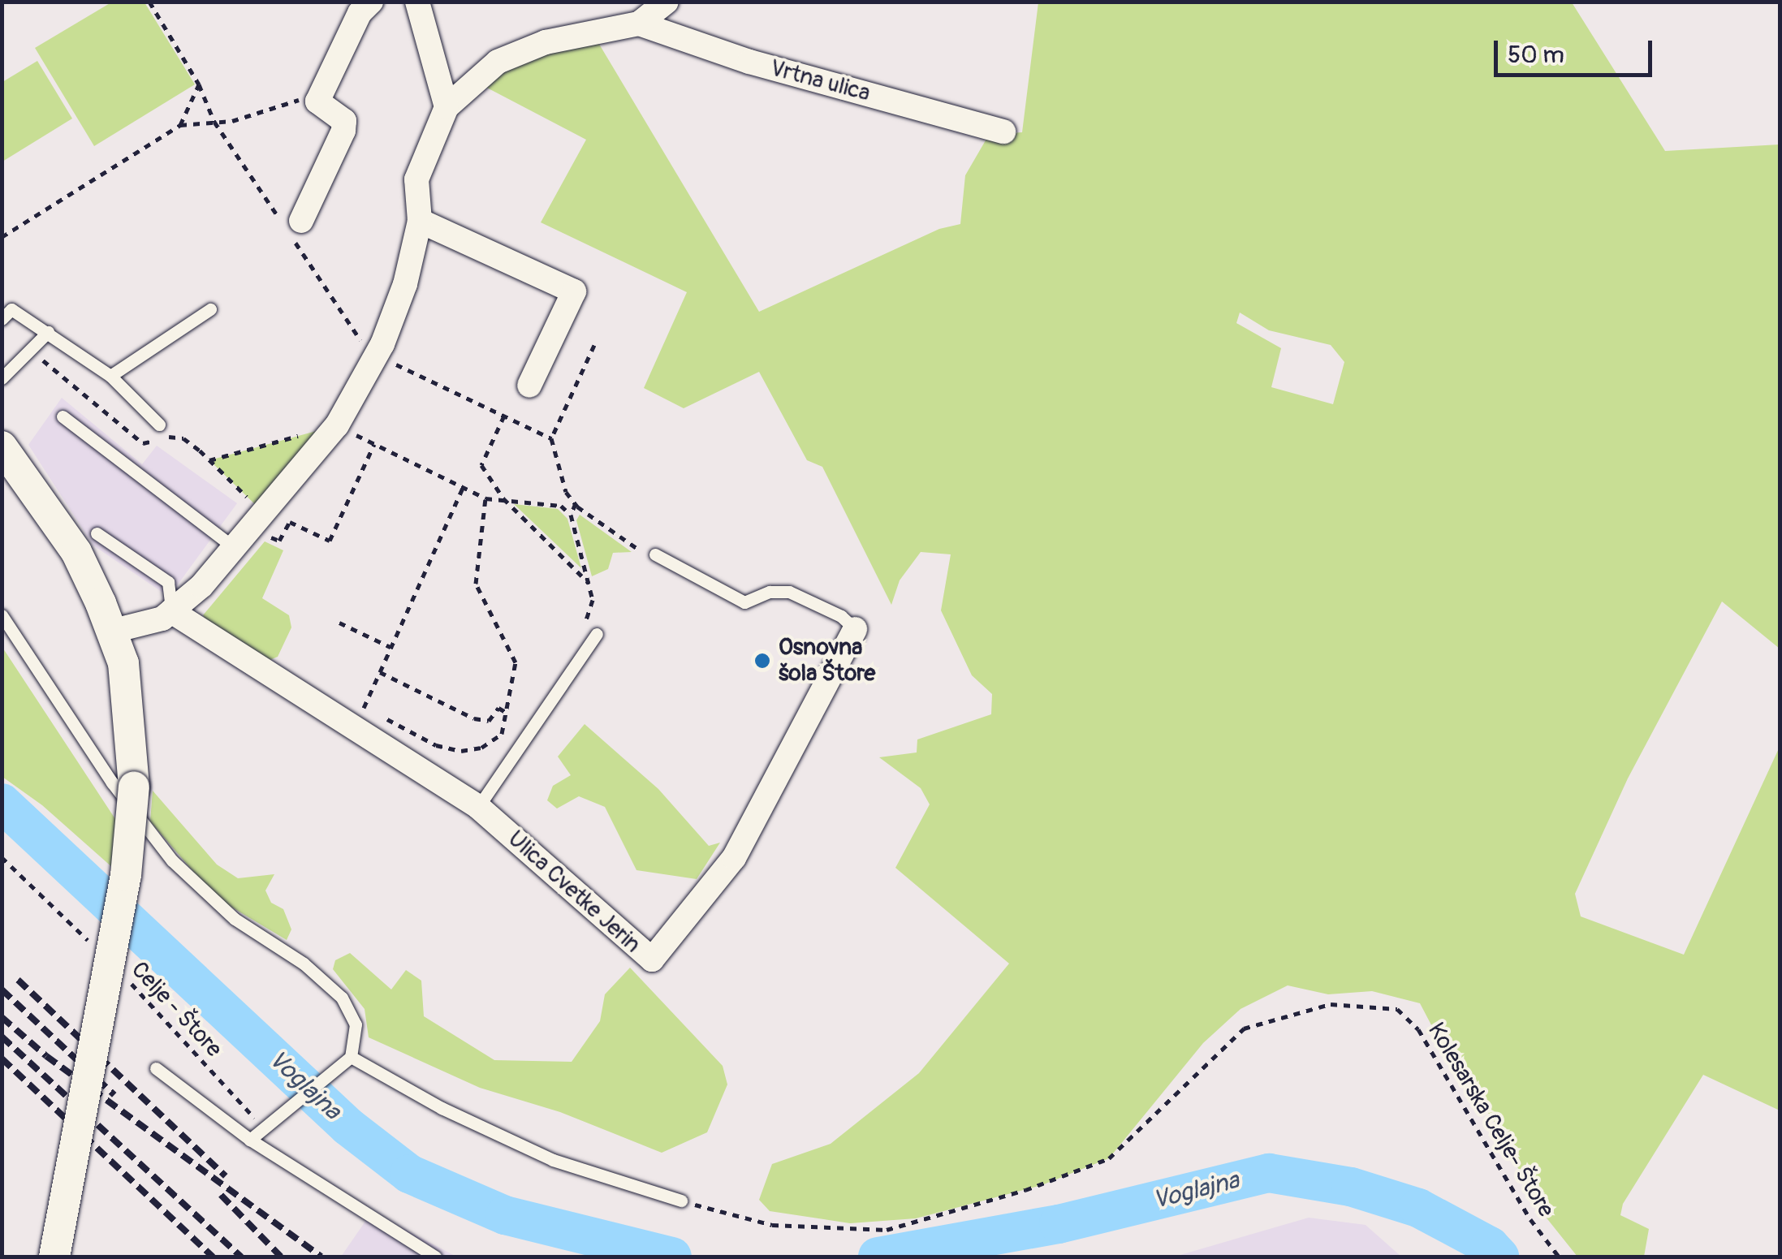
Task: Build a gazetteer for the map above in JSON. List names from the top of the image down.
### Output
{
  "streets": {
    "street": ["Vrtna ulica", "Ulica Cvetke Jerin"],
    "path": ["Celje - Štore", "Kolesarska Celje- Štore"]
  },
  "water": ["Voglajna"],
  "places": ["Osnovna šola Štore"],
  "scale_bar": "50 m"
}
